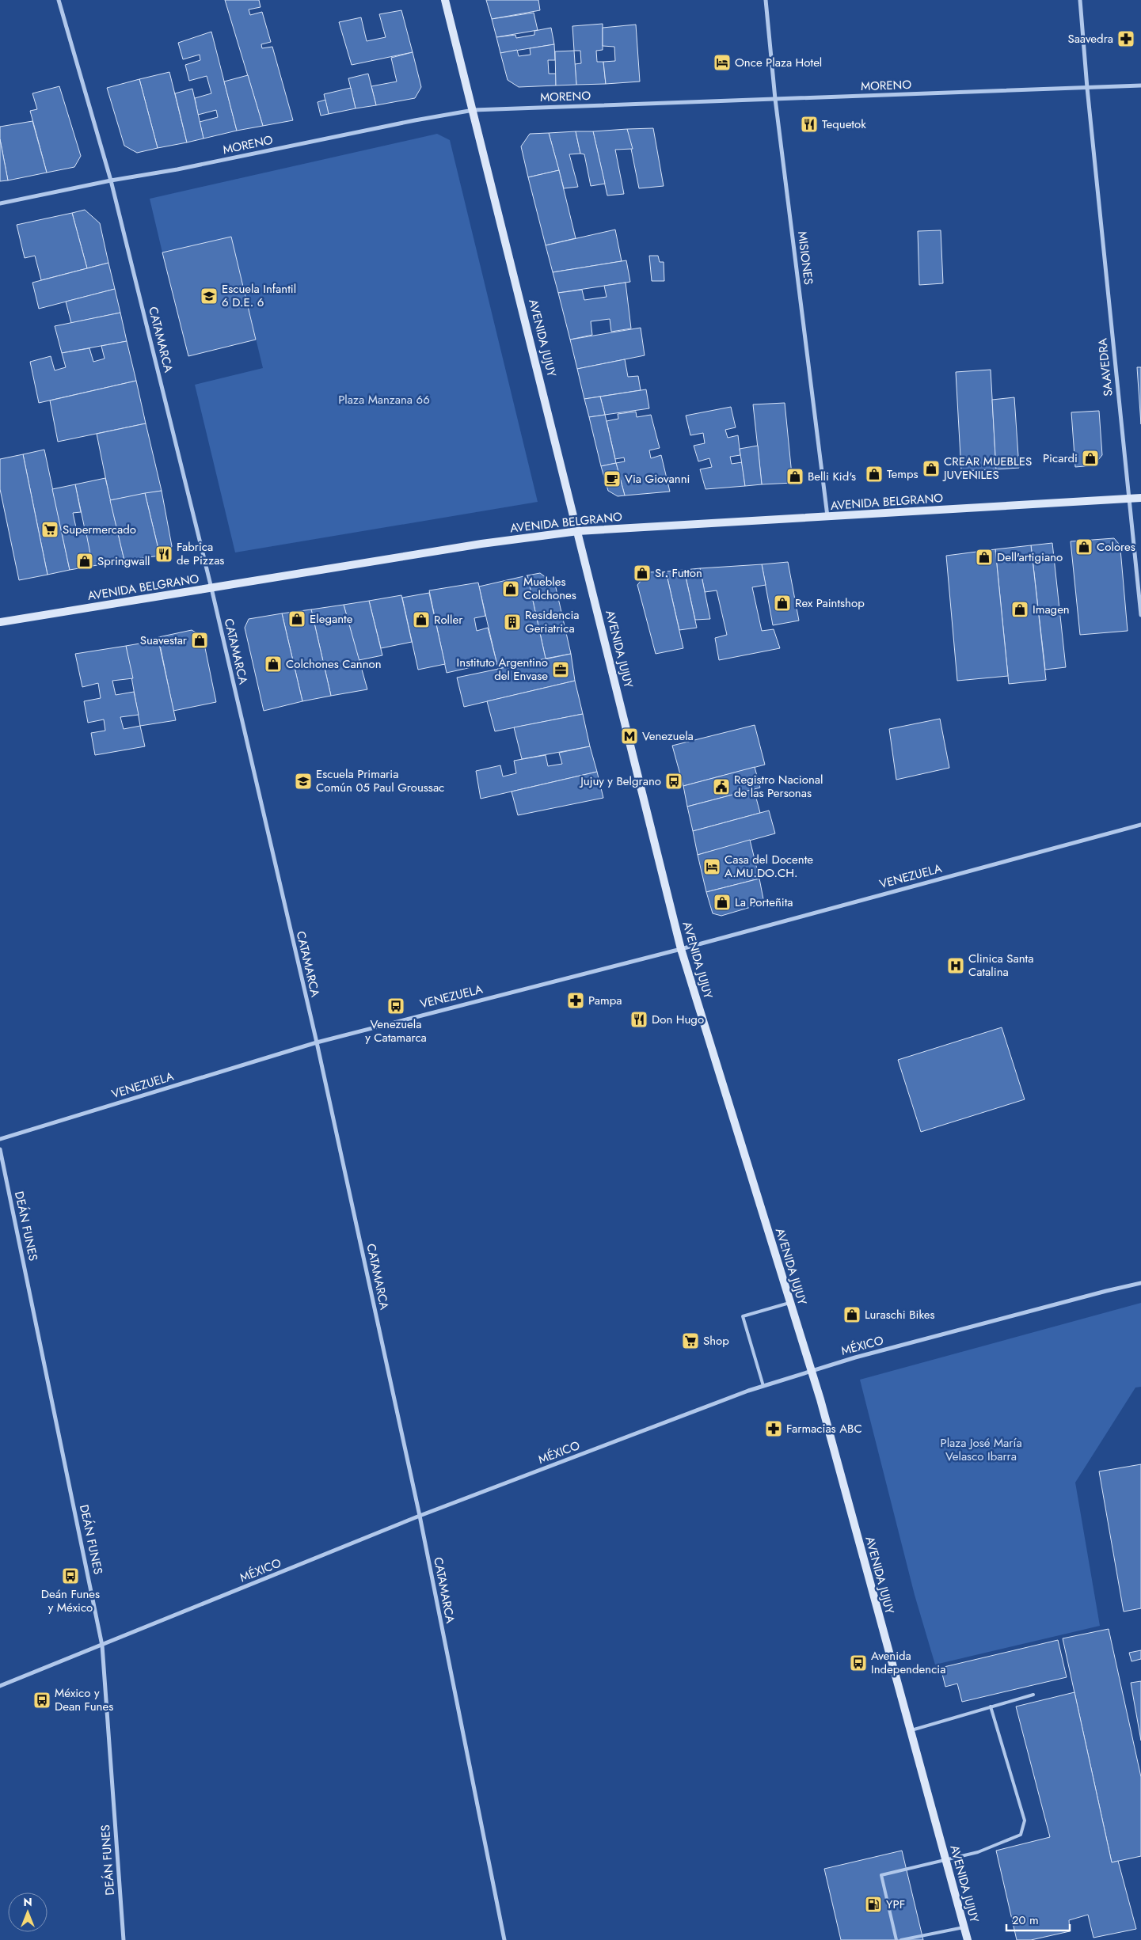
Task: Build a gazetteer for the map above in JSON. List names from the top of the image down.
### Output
{
  "streets": {
    "main road": ["AVENIDA JUJUY", "AVENIDA BELGRANO"],
    "street": [
      "MORENO",
      "MISIONES",
      "CATAMARCA",
      "SAAVEDRA",
      "VENEZUELA",
      "DEÁN FUNES",
      "MÉXICO"
    ]
  },
  "crossings": [
    ["MORENO", "MISIONES"],
    ["MORENO", "AVENIDA JUJUY"],
    ["MORENO", "CATAMARCA"],
    ["MORENO", "SAAVEDRA"],
    ["MISIONES", "AVENIDA BELGRANO"],
    ["AVENIDA JUJUY", "AVENIDA BELGRANO"],
    ["AVENIDA JUJUY", "VENEZUELA"],
    ["AVENIDA JUJUY", "MÉXICO"],
    ["CATAMARCA", "AVENIDA BELGRANO"],
    ["CATAMARCA", "VENEZUELA"],
    ["CATAMARCA", "MÉXICO"],
    ["SAAVEDRA", "AVENIDA BELGRANO"],
    ["DEÁN FUNES", "MÉXICO"]
  ],
  "parks": ["Plaza Manzana 66", "Plaza José María Velasco Ibarra"],
  "places": {
    "pharmacy": ["Saavedra", "Pampa", "Farmacias ABC"],
    "hotel": ["Once Plaza Hotel", "Casa del Docente A.MU.DO.CH."],
    "restaurant": ["Tequetok", "Fabrica de Pizzas", "Don Hugo"],
    "school or university": ["Escuela Infantil 6 D.E. 6", "Escuela Primaria Común 05 Paul Groussac"],
    "shop": [
      "Picardi",
      "CREAR MUEBLES JUVENILES",
      "Temps",
      "Belli Kid's",
      "Colores",
      "Dell'artigiano",
      "Springwall",
      "Sr. Futton",
      "Muebles Colchones",
      "Rex Paintshop",
      "Imagen",
      "Elegante",
      "Roller",
      "Suavestar",
      "Colchones Cannon",
      "La Porteñita",
      "Luraschi Bikes"
    ],
    "cafe": ["Via Giovanni"],
    "supermarket": ["Supermercado", "Shop"],
    "building": ["Residencia Geriatrica"],
    "office": ["Instituto Argentino del Envase"],
    "metro station": ["Venezuela"],
    "bus stop": [
      "Jujuy y Belgrano",
      "Venezuela y Catamarca",
      "Deán Funes y México",
      "Avenida Independencia",
      "México y Dean Funes"
    ],
    "public building": ["Registro Nacional de las Personas"],
    "hospital": ["Clinica Santa Catalina"],
    "fuel station": ["YPF"]
  },
  "scale_bar": "20 m",
  "north": "top"
}
